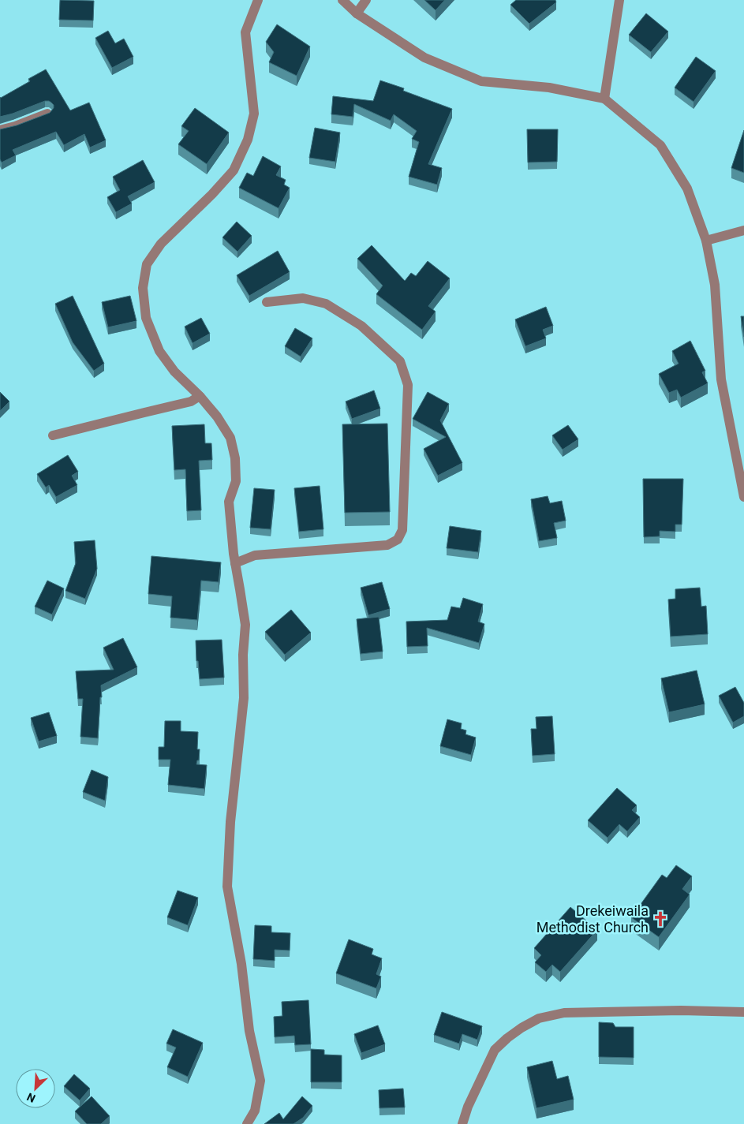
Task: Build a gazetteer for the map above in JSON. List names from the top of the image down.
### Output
{
  "places": {
    "church": ["Drekeiwaila Methodist Church"]
  },
  "north": "bottom left"
}
